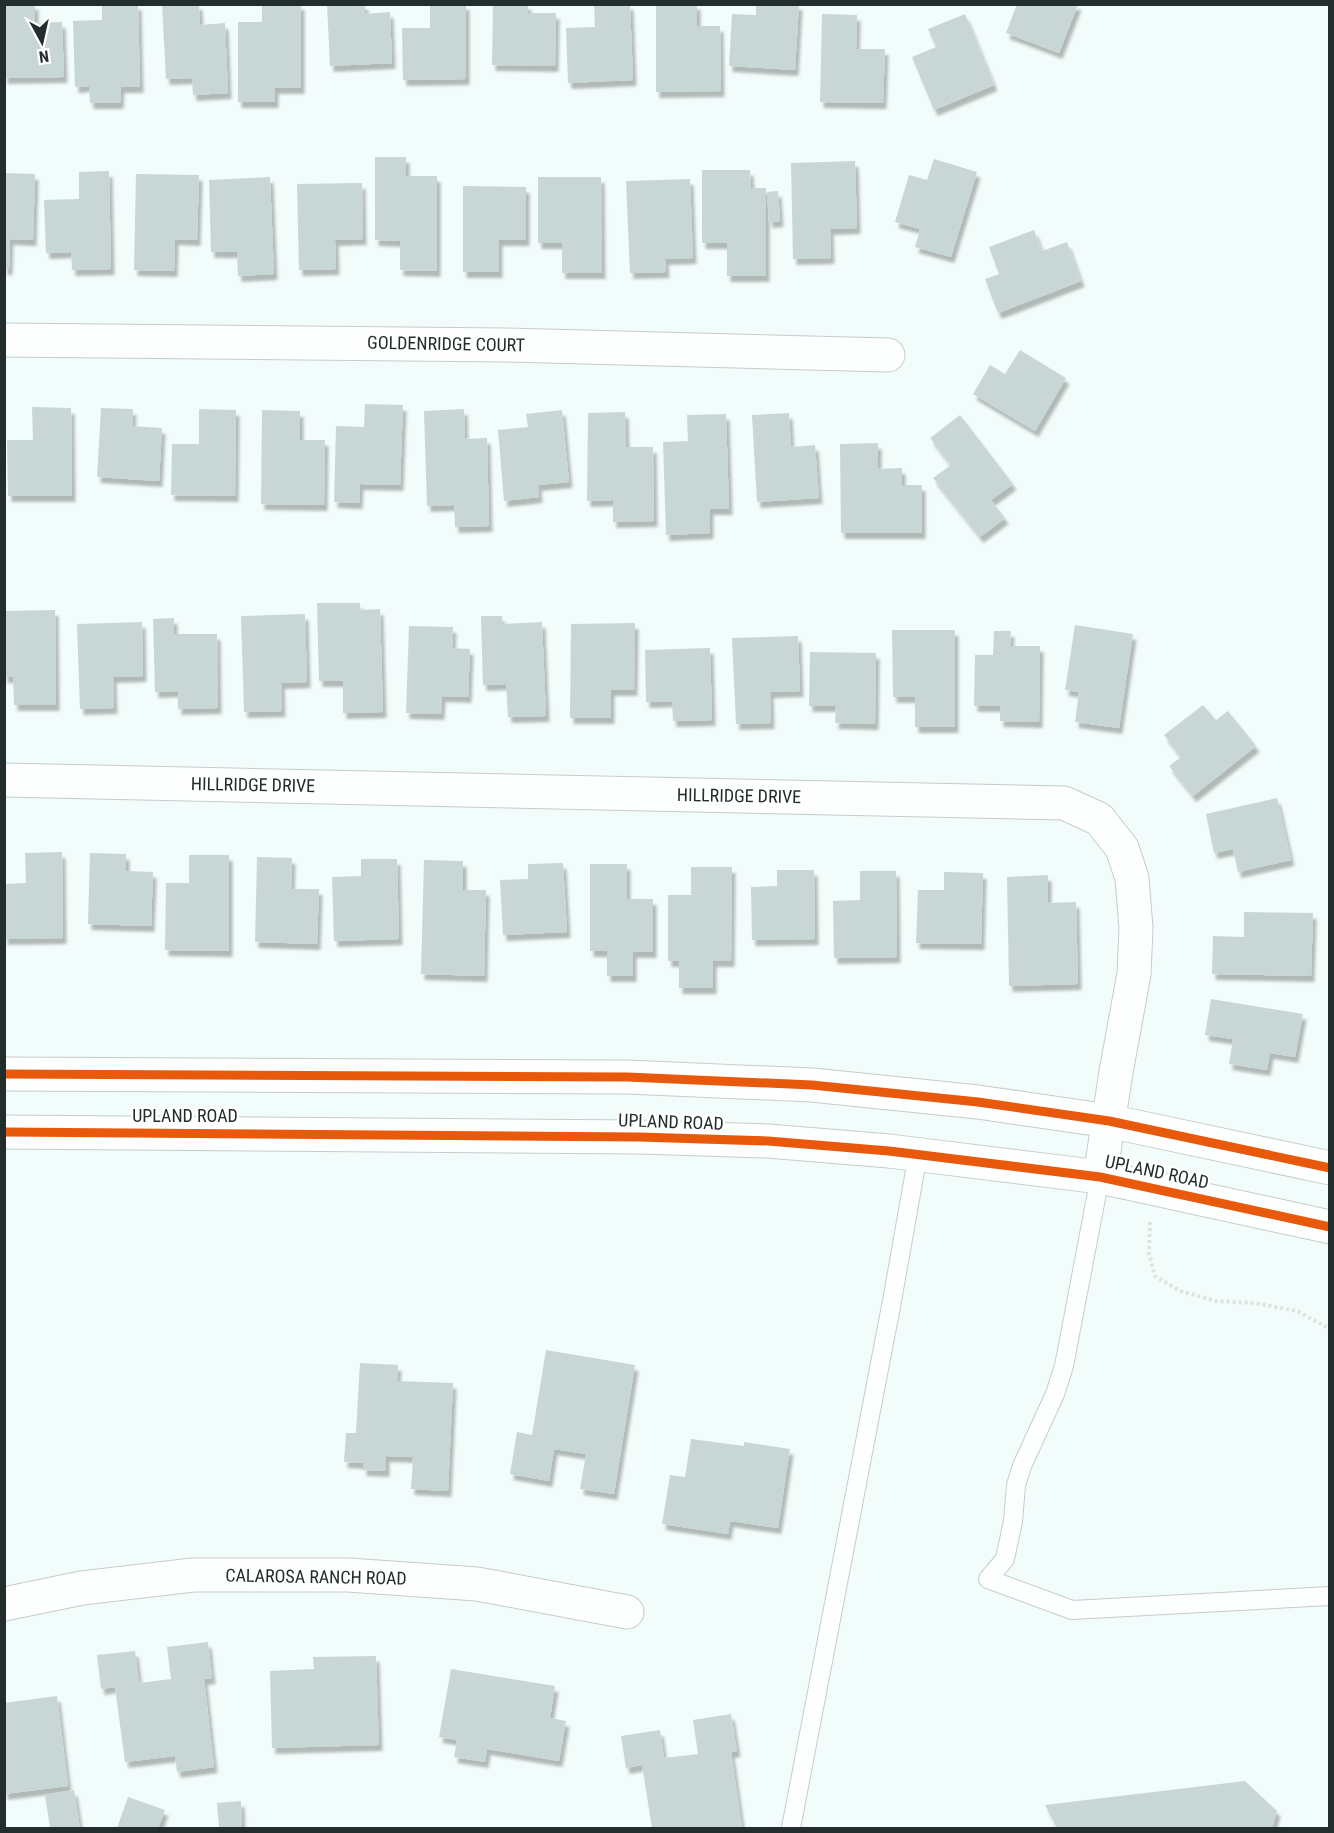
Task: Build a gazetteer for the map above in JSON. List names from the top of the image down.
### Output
{
  "streets": {
    "street": [
      "GOLDENRIDGE COURT",
      "HILLRIDGE DRIVE",
      "UPLAND ROAD",
      "CALAROSA RANCH ROAD"
    ]
  },
  "crossings": [
    ["HILLRIDGE DRIVE", "UPLAND ROAD"]
  ],
  "north": "bottom"
}
